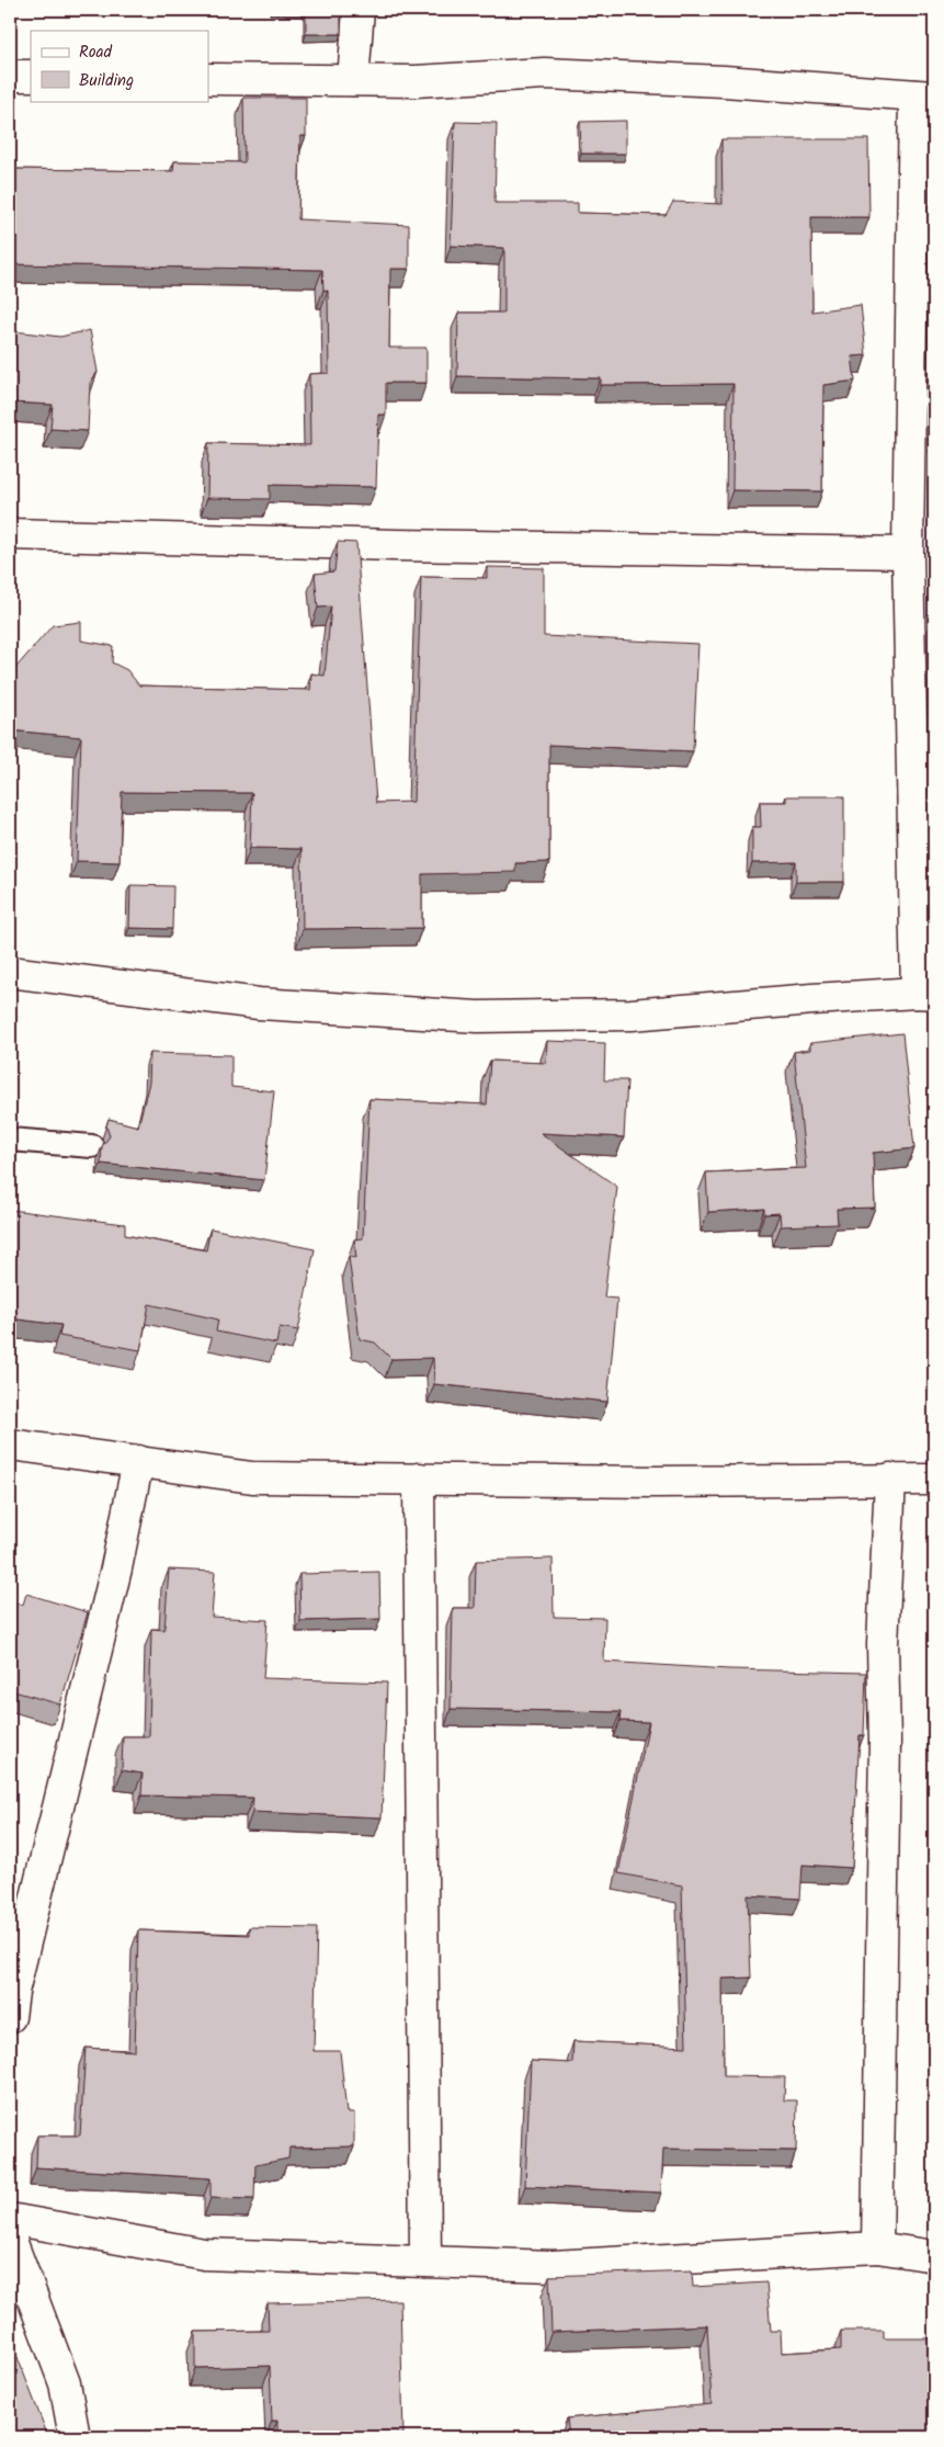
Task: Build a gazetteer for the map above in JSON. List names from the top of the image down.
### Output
{
  "legend": ["Road", "Building"]
}
